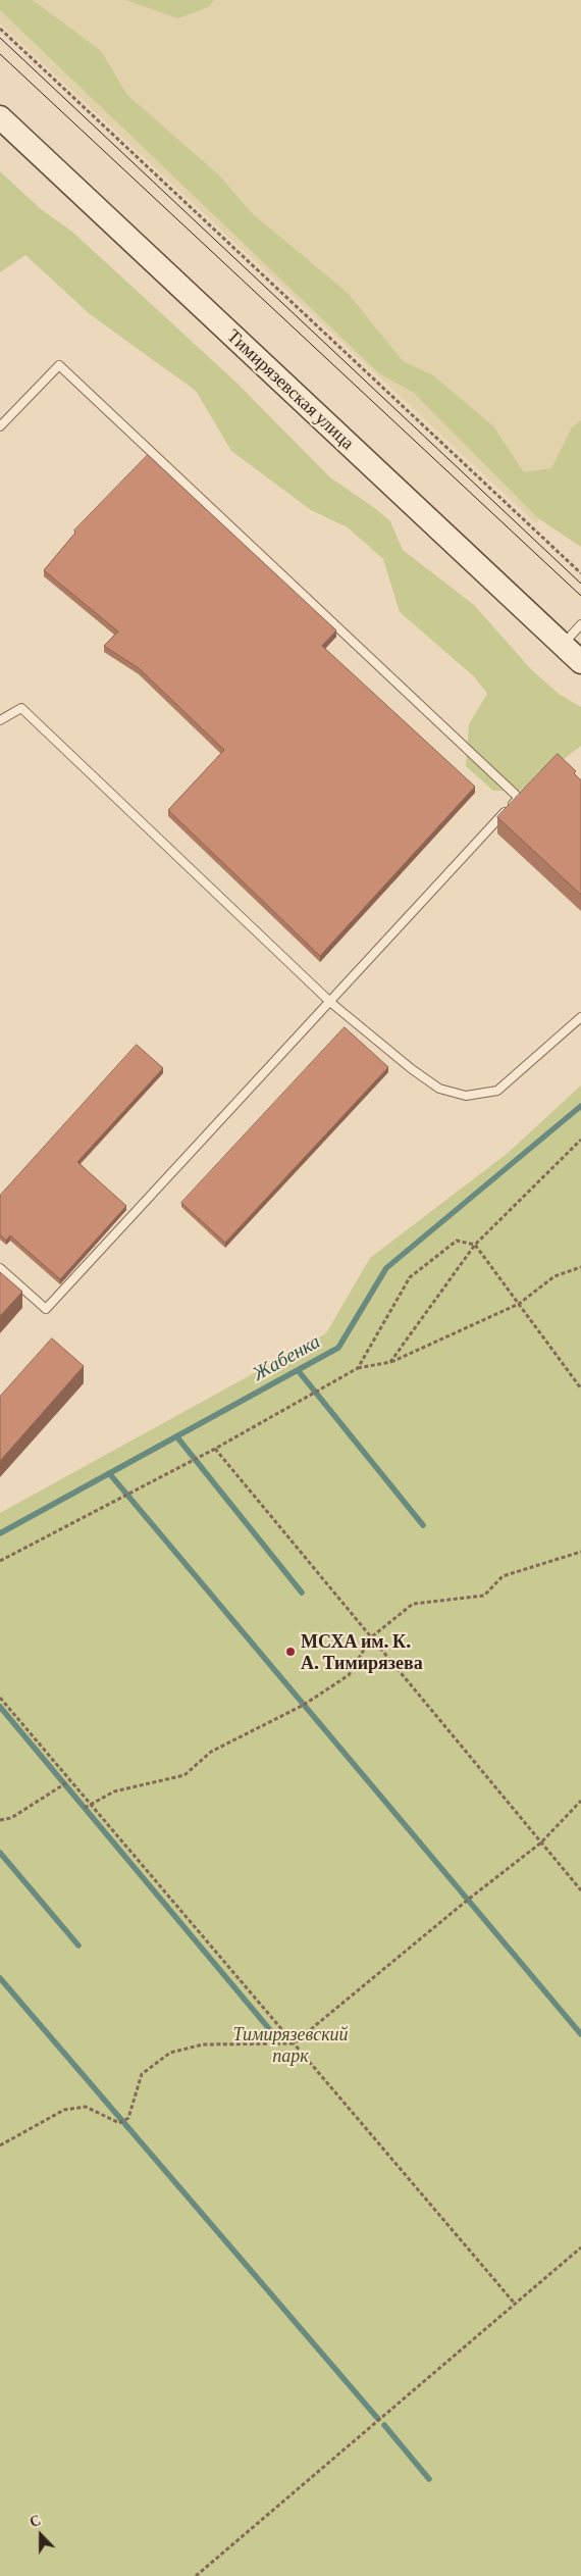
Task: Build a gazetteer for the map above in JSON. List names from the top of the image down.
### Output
{
  "streets": {
    "main road": ["Тимирязевская улица"]
  },
  "water": ["Жабенка"],
  "parks": ["Тимирязевский парк"],
  "places": ["МСХА им. К. А. Тимирязева"],
  "north": "top"
}
